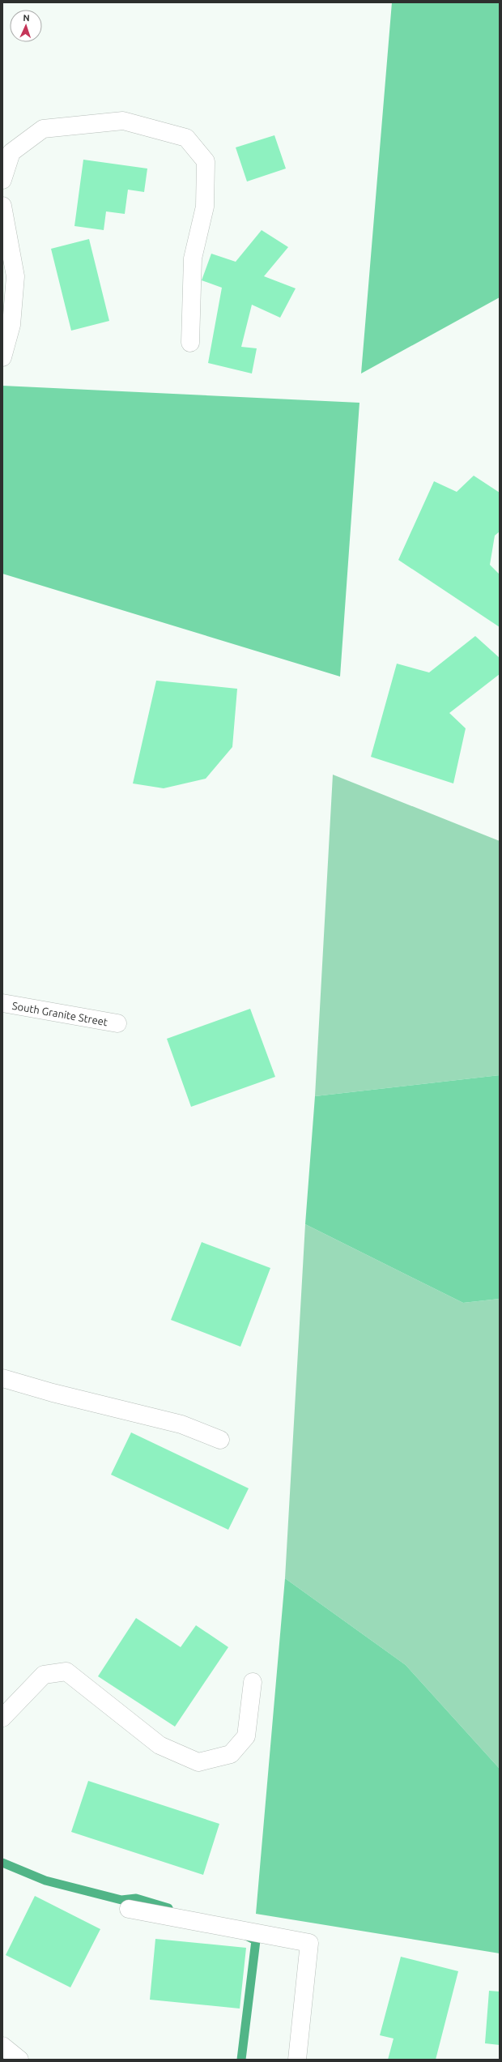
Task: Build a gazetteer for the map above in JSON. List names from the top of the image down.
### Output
{
  "streets": {
    "street": ["South Granite Street"]
  },
  "north": "top"
}
